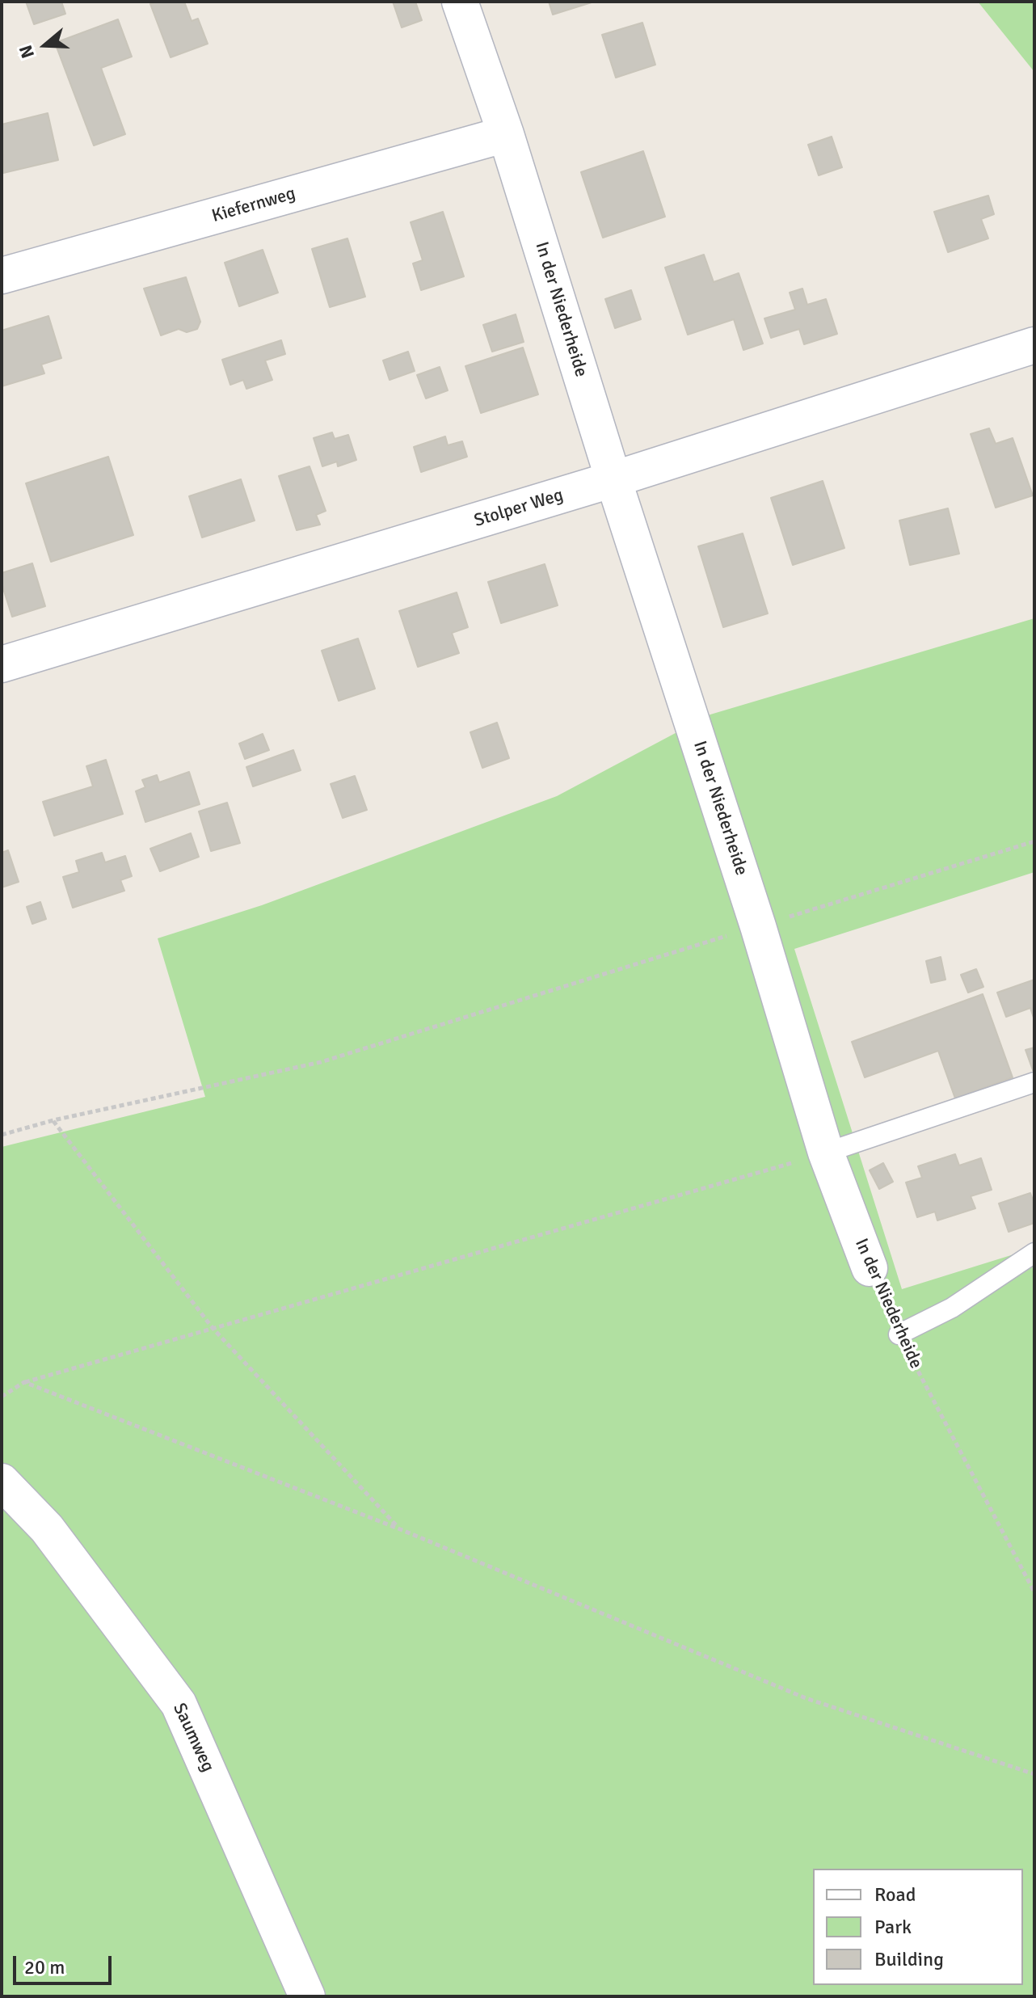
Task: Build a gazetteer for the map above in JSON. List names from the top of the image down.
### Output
{
  "streets": {
    "street": [
      "Kiefernweg",
      "In der Niederheide",
      "Stolper Weg",
      "Saumweg"
    ]
  },
  "crossings": [
    ["Kiefernweg", "In der Niederheide"],
    ["In der Niederheide", "Stolper Weg"]
  ],
  "legend": ["Road", "Park", "Building"],
  "scale_bar": "20 m",
  "north": "left"
}
